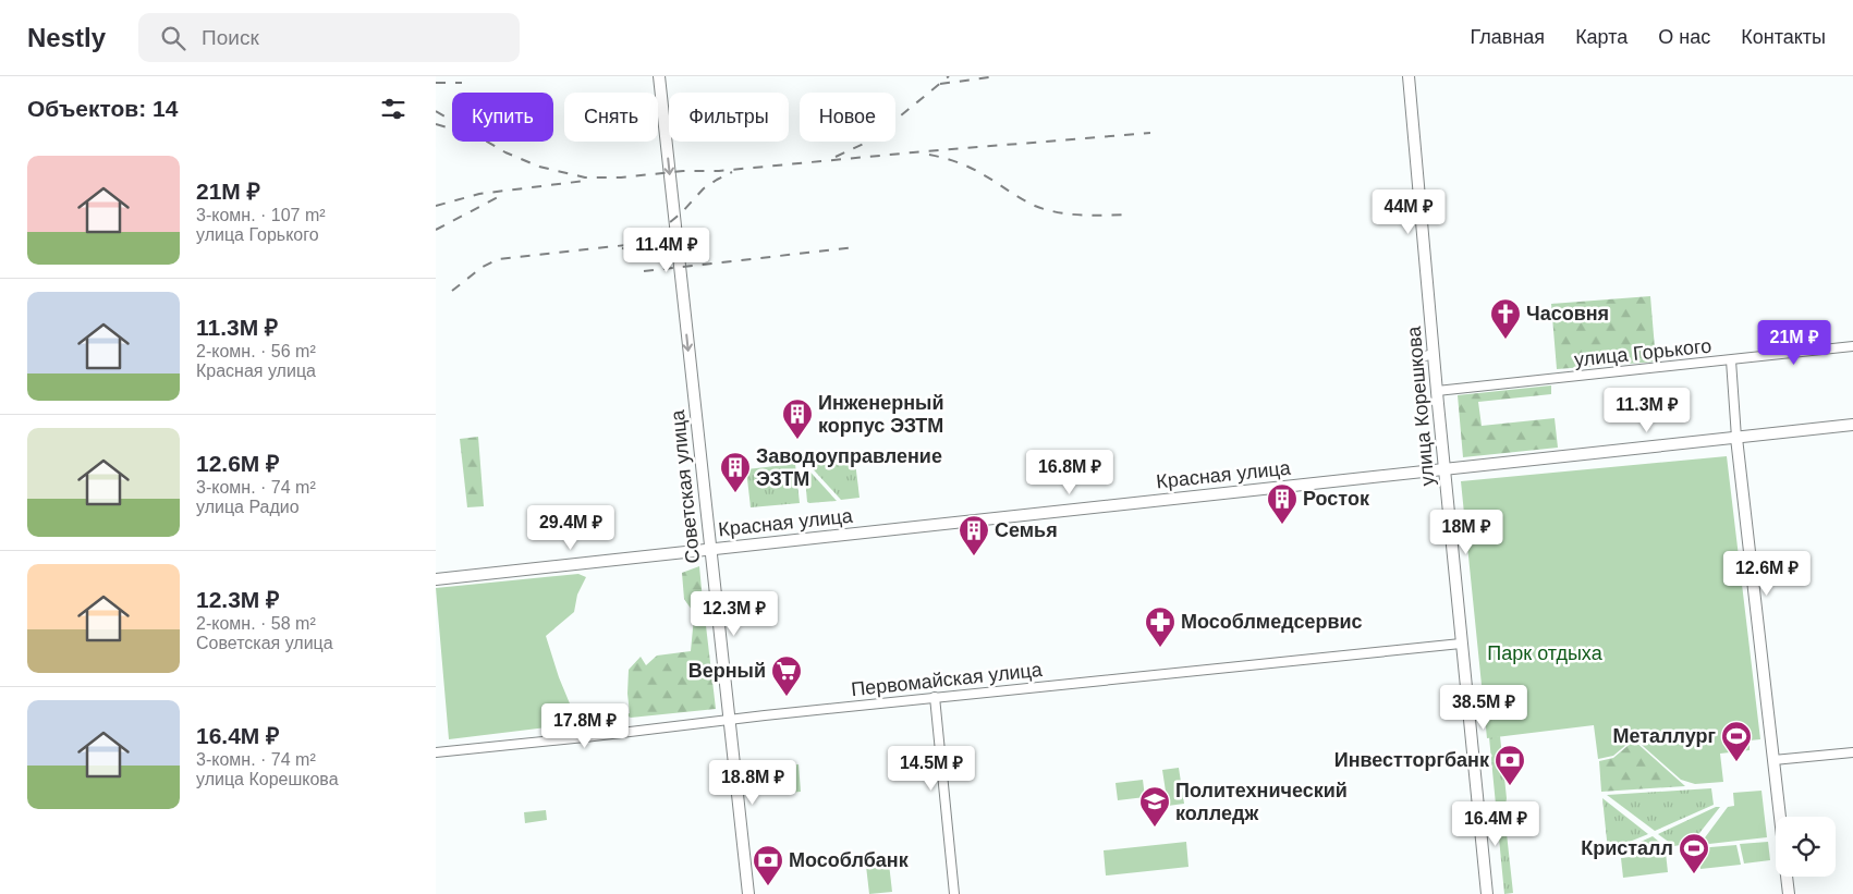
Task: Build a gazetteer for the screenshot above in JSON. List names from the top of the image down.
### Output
{
  "streets": {
    "main road": ["улица Корешкова", "Красная улица", "Советская улица"],
    "street": ["улица Горького", "Первомайская улица"]
  },
  "crossings": [
    ["улица Горького", "улица Корешкова"],
    ["улица Корешкова", "Красная улица"],
    ["улица Корешкова", "Первомайская улица"],
    ["Красная улица", "Советская улица"],
    ["Советская улица", "Первомайская улица"]
  ],
  "one_way": ["Советская улица"],
  "parks": ["Парк отдыха"],
  "places": {
    "church": ["Часовня"],
    "building": [
      "Инженерный корпус ЭЗТМ",
      "Заводоуправление ЭЗТМ",
      "Росток",
      "Семья"
    ],
    "pharmacy": ["Мособлмедсервис"],
    "supermarket": ["Верный"],
    "sports": ["Металлург", "Кристалл"],
    "bank": ["Инвестторгбанк", "Мособлбанк"],
    "school or university": ["Политехнический колледж"]
  },
  "page": {
    "header": "Nestly",
    "search": "Поиск",
    "nav": [
      "Главная",
      "Карта",
      "О нас",
      "Контакты"
    ],
    "heading": "Объектов: 14",
    "chip": [
      "Купить",
      "Снять",
      "Фильтры",
      "Новое"
    ],
    "list": [
      {
        "name": "21M ₽",
        "note": "3-комн. · 107 m² · улица Горького"
      },
      {
        "name": "11.3M ₽",
        "note": "2-комн. · 56 m² · Красная улица"
      },
      {
        "name": "12.6M ₽",
        "note": "3-комн. · 74 m² · улица Радио"
      },
      {
        "name": "12.3M ₽",
        "note": "2-комн. · 58 m² · Советская улица"
      },
      {
        "name": "16.4M ₽",
        "note": "3-комн. · 74 m² · улица Корешкова"
      }
    ],
    "price": [
      "44M ₽",
      "11.4M ₽",
      "21M ₽",
      "11.3M ₽",
      "16.8M ₽",
      "29.4M ₽",
      "18M ₽",
      "12.6M ₽",
      "12.3M ₽",
      "38.5M ₽",
      "17.8M ₽",
      "14.5M ₽",
      "18.8M ₽",
      "16.4M ₽"
    ]
  }
}
